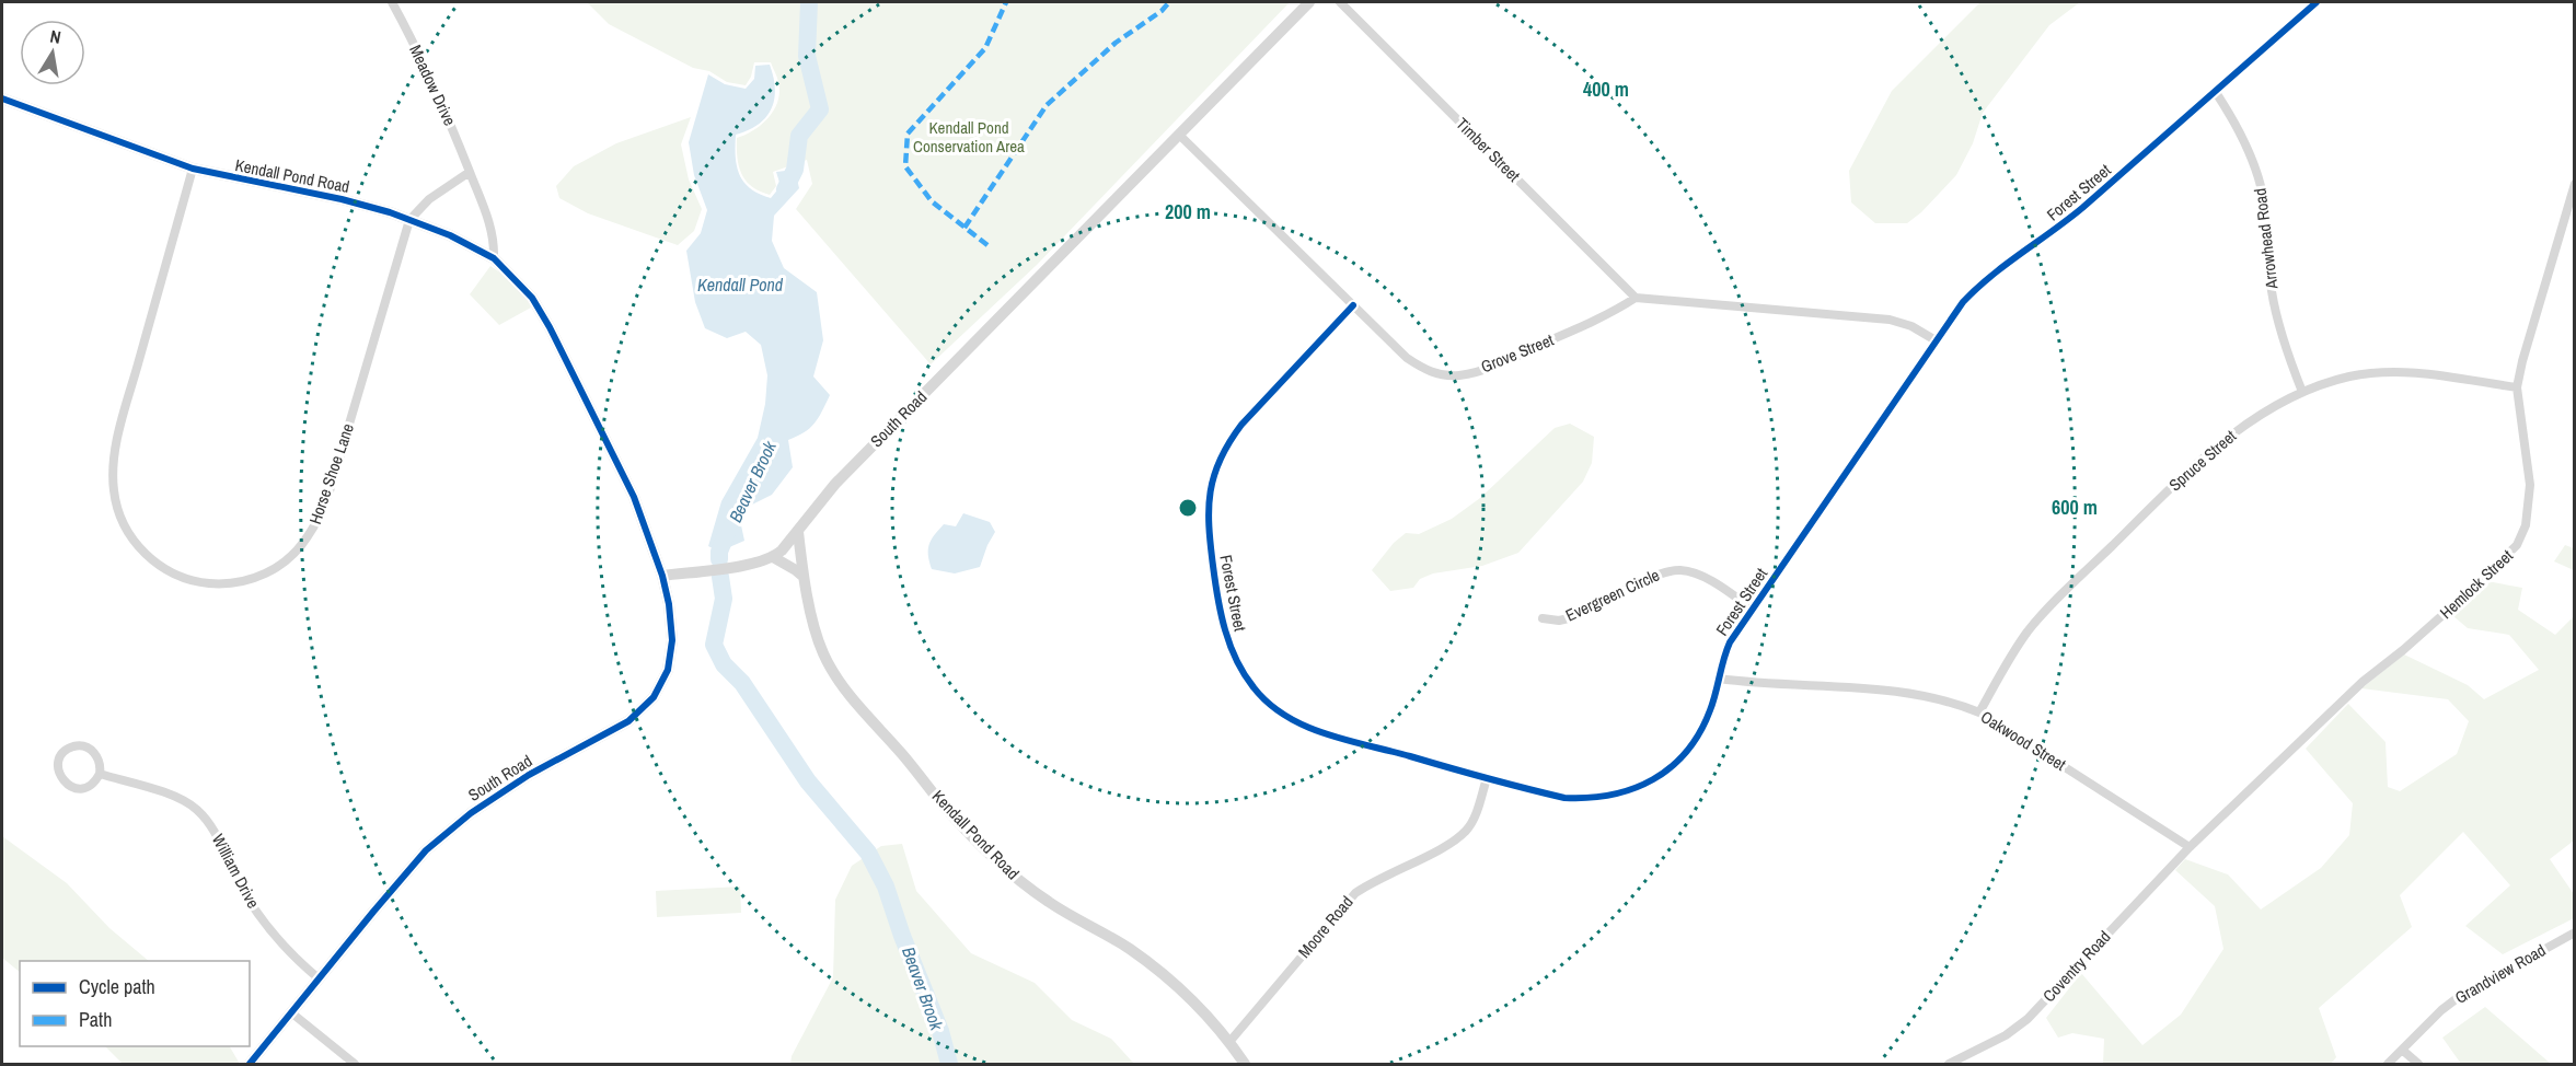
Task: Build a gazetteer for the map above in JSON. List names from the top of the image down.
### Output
{
  "streets": {
    "street": [
      "Meadow Drive",
      "Timber Street",
      "Kendall Pond Road",
      "Forest Street",
      "Arrowhead Road",
      "Grove Street",
      "South Road",
      "Spruce Street",
      "Horse Shoe Lane",
      "Hemlock Street",
      "Evergreen Circle",
      "Oakwood Street",
      "William Drive",
      "Moore Road",
      "Coventry Road",
      "Grandview Road"
    ]
  },
  "crossings": [
    ["Meadow Drive", "Kendall Pond Road"],
    ["Timber Street", "Grove Street"],
    ["Kendall Pond Road", "South Road"],
    ["Kendall Pond Road", "Horse Shoe Lane"],
    ["Kendall Pond Road", "Moore Road"],
    ["Forest Street", "Arrowhead Road"],
    ["Forest Street", "Grove Street"],
    ["Forest Street", "Evergreen Circle"],
    ["Forest Street", "Oakwood Street"],
    ["Forest Street", "Moore Road"],
    ["Arrowhead Road", "Spruce Street"],
    ["Grove Street", "South Road"],
    ["South Road", "William Drive"],
    ["Spruce Street", "Hemlock Street"],
    ["Spruce Street", "Oakwood Street"],
    ["Hemlock Street", "Oakwood Street"],
    ["Hemlock Street", "Coventry Road"],
    ["Oakwood Street", "Coventry Road"]
  ],
  "water": ["Kendall Pond", "Beaver Brook"],
  "parks": ["Kendall Pond Conservation Area"],
  "legend": ["Cycle path", "Path"],
  "north": "top",
  "rings": ["400 m", "200 m", "600 m"]
}
